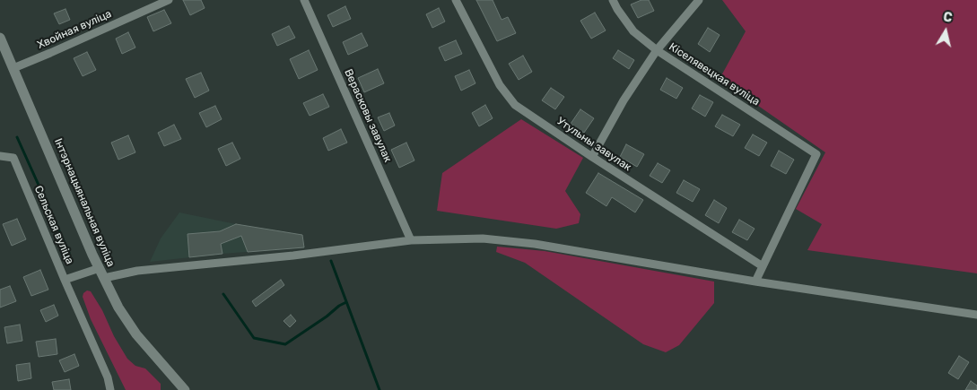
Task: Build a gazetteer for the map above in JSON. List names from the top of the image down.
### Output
{
  "streets": {
    "main road": ["Інтэрнацыянальная вуліца"],
    "street": [
      "Хвойная вуліца",
      "Кіселявецкая вуліца",
      "Верасковы завулак",
      "Утульны завулак",
      "Сельская вуліца"
    ]
  },
  "crossings": [
    ["Хвойная вуліца", "Інтэрнацыянальная вуліца"],
    ["Кіселявецкая вуліца", "Утульны завулак"],
    ["Інтэрнацыянальная вуліца", "Сельская вуліца"]
  ],
  "north": "top"
}
